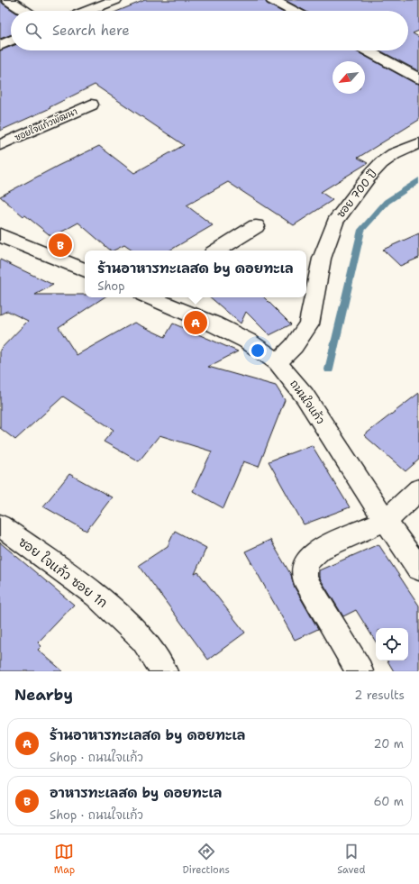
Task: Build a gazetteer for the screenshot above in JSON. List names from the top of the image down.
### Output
{
  "streets": {
    "street": [
      "ซอยใจแก้วพัฒนา",
      "ซอย 700 ปี",
      "ถนนใจแก้ว",
      "ซอย ใจแก้ว ซอย 1ก"
    ]
  },
  "crossings": [
    ["ซอย 700 ปี", "ถนนใจแก้ว"]
  ],
  "north": "bottom left",
  "page": {
    "search": "Search here",
    "pins": ["B", "A"],
    "popup": ["ร้านอาหารทะเลสด by ดอยทะเล", "Shop"],
    "heading": ["Nearby", "2 results"],
    "list": [
      {
        "mark": "A",
        "name": "ร้านอาหารทะเลสด by ดอยทะเล",
        "note": "Shop · ถนนใจแก้ว",
        "value": "20 m"
      },
      {
        "mark": "B",
        "name": "อาหารทะเลสด by ดอยทะเล",
        "note": "Shop · ถนนใจแก้ว",
        "value": "60 m"
      }
    ],
    "nav": ["Map", "Directions", "Saved"]
  }
}
